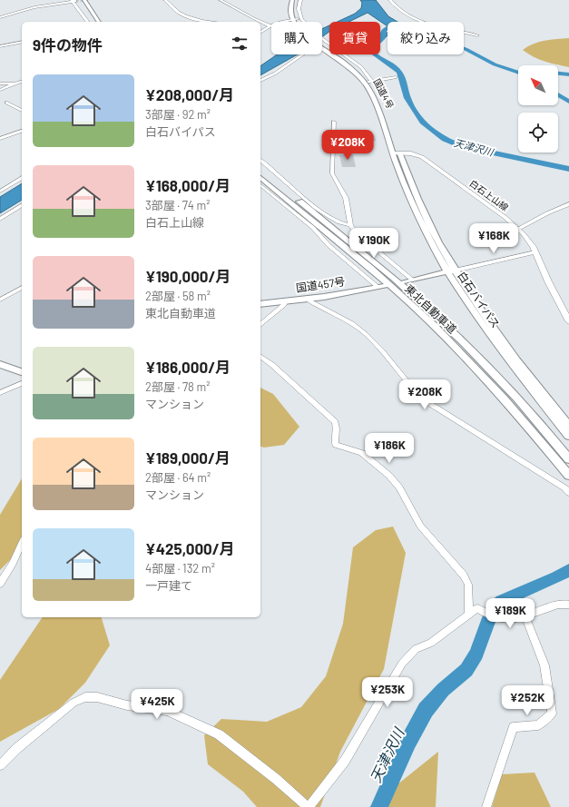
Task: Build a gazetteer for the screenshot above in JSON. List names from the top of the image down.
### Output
{
  "streets": {
    "highway": [
      "国道4号",
      "国道457号",
      "白石バイパス",
      "東北自動車道"
    ],
    "main road": ["白石上山線"]
  },
  "crossings": [
    ["国道4号", "白石バイパス"],
    ["白石上山線", "白石バイパス"]
  ],
  "water": ["天津沢川"],
  "north": "top left",
  "page": {
    "chip": ["購入", "賃貸", "絞り込み"],
    "heading": "9件の物件",
    "list": [
      {
        "name": "¥208,000/月",
        "note": "3部屋 · 92 m² · 白石バイパス"
      },
      {
        "name": "¥168,000/月",
        "note": "3部屋 · 74 m² · 白石上山線"
      },
      {
        "name": "¥190,000/月",
        "note": "2部屋 · 58 m² · 東北自動車道"
      },
      {
        "name": "¥186,000/月",
        "note": "2部屋 · 78 m² · マンション"
      },
      {
        "name": "¥189,000/月",
        "note": "2部屋 · 64 m² · マンション"
      },
      {
        "name": "¥425,000/月",
        "note": "4部屋 · 132 m² · 一戸建て"
      }
    ],
    "price": [
      "¥208K",
      "¥168K",
      "¥190K",
      "¥208K",
      "¥186K",
      "¥189K",
      "¥253K",
      "¥252K",
      "¥425K"
    ]
  }
}
